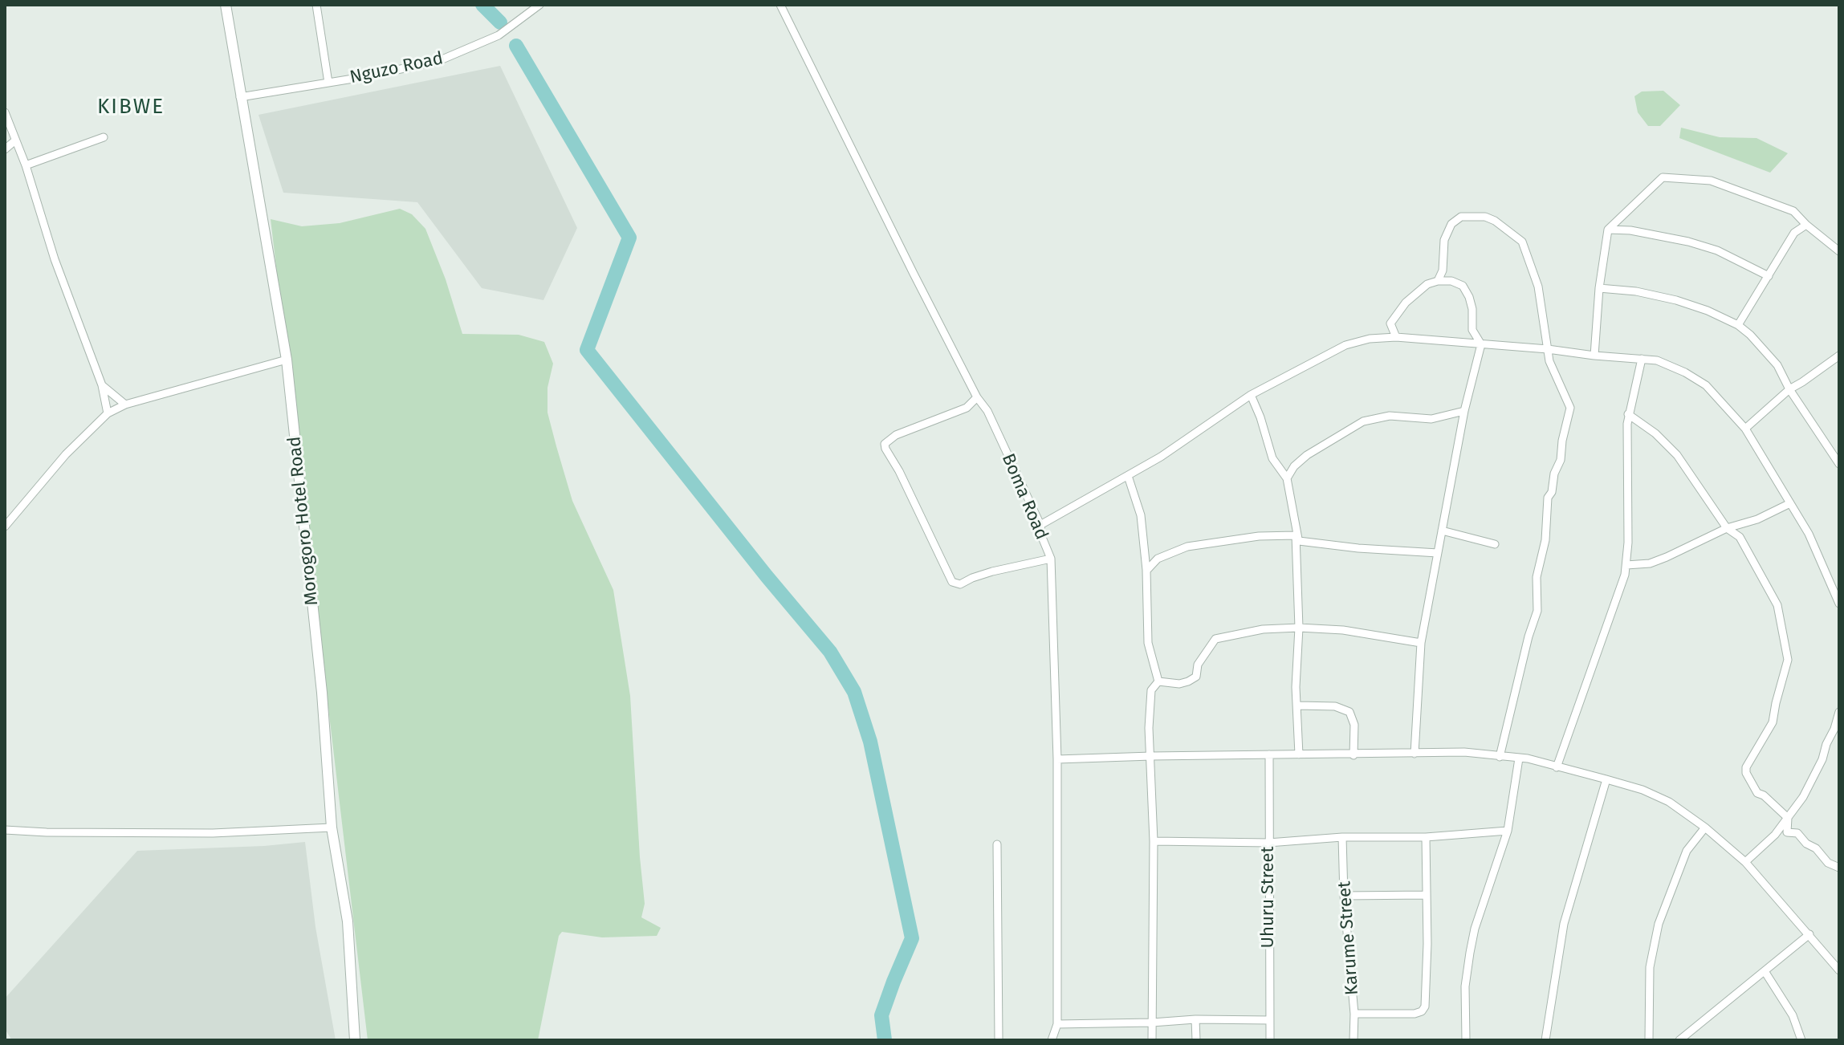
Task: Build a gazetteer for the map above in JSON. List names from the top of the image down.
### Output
{
  "streets": {
    "street": [
      "Nguzo Road",
      "Boma Road",
      "Morogoro Hotel Road",
      "Uhuru Street",
      "Karume Street"
    ]
  },
  "crossings": [
    ["Nguzo Road", "Morogoro Hotel Road"]
  ],
  "districts": ["KIBWE"]
}
